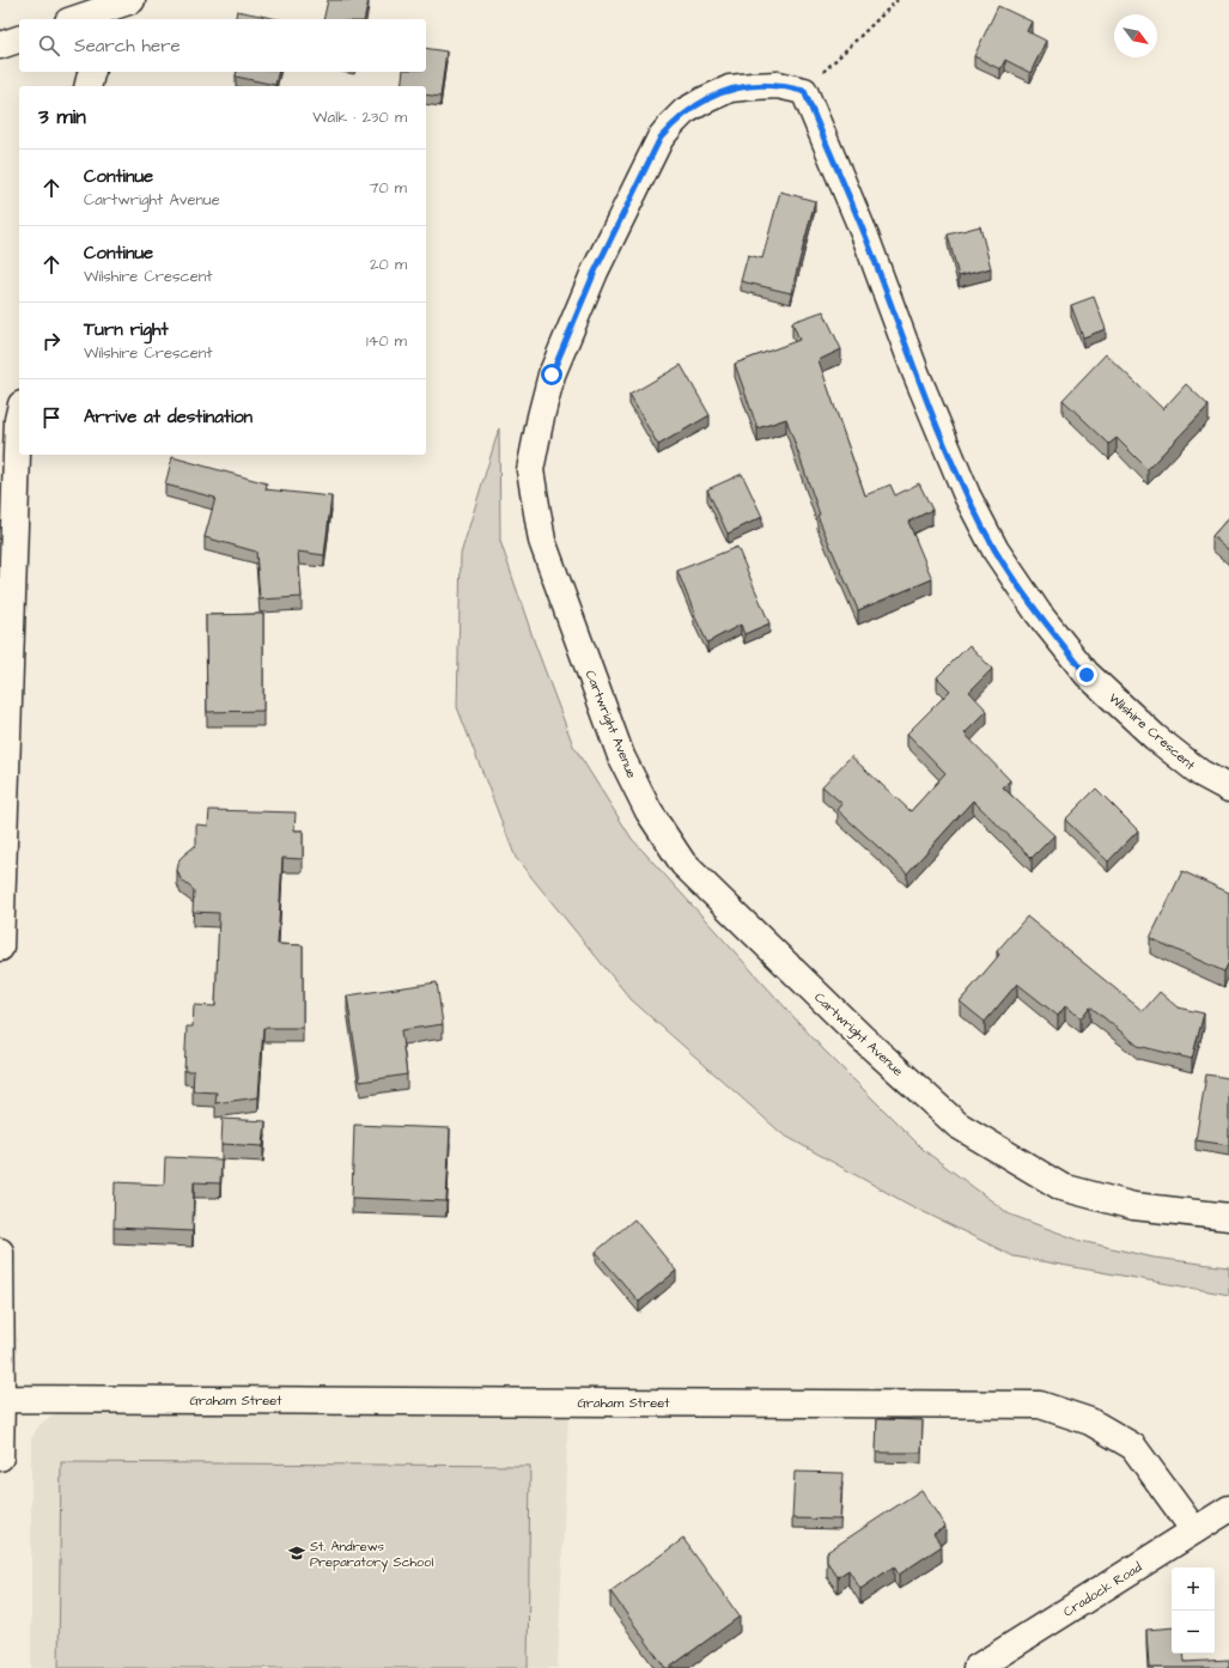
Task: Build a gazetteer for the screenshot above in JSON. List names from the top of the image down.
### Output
{
  "streets": {
    "street": [
      "Cartwright Avenue",
      "Wilshire Crescent",
      "Graham Street",
      "Cradock Road"
    ]
  },
  "crossings": [
    ["Cartwright Avenue", "Wilshire Crescent"],
    ["Graham Street", "Cradock Road"]
  ],
  "places": {
    "school or university": ["St. Andrews Preparatory School"]
  },
  "north": "bottom right",
  "page": {
    "search": "Search here",
    "heading": ["3 min", "Walk · 230 m"],
    "list": [
      ["Continue", "Cartwright Avenue", "70 m"],
      ["Continue", "Wilshire Crescent", "20 m"],
      ["Turn right", "Wilshire Crescent", "140 m"],
      "Arrive at destination"
    ],
    "map_buttons": ["+", "−"]
  }
}
